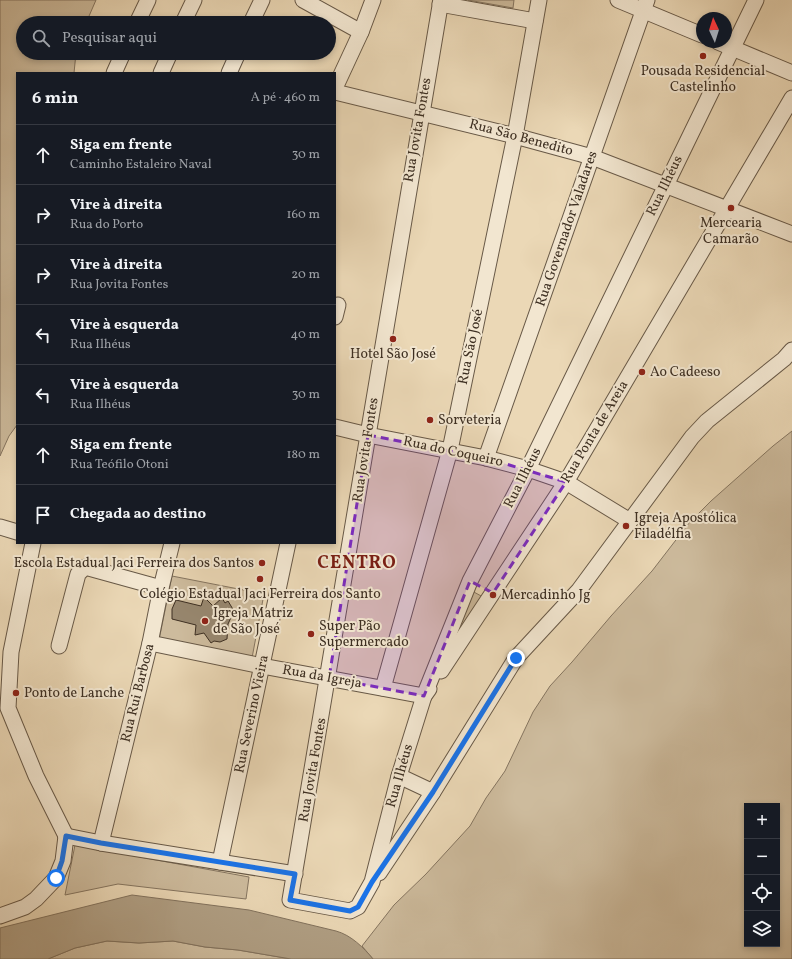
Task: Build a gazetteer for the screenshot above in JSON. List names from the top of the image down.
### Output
{
  "streets": {
    "street": [
      "Rua Jovita Fontes",
      "Rua São Benedito",
      "Rua Ilhéus",
      "Rua Governador Valadares",
      "Rua São José",
      "Rua Ponta de Areia",
      "Rua do Coqueiro",
      "Rua da Igreja",
      "Rua Rui Barbosa",
      "Rua Severino Vieira"
    ]
  },
  "crossings": [
    ["Rua Jovita Fontes", "Rua São Benedito"],
    ["Rua Jovita Fontes", "Rua Ilhéus"],
    ["Rua Jovita Fontes", "Rua do Coqueiro"],
    ["Rua Jovita Fontes", "Rua da Igreja"],
    ["Rua São Benedito", "Rua Ilhéus"],
    ["Rua São Benedito", "Rua Governador Valadares"],
    ["Rua São Benedito", "Rua São José"],
    ["Rua São Benedito", "Rua Ponta de Areia"],
    ["Rua Ilhéus", "Rua Ponta de Areia"],
    ["Rua Ilhéus", "Rua do Coqueiro"],
    ["Rua Ilhéus", "Rua da Igreja"],
    ["Rua Governador Valadares", "Rua do Coqueiro"],
    ["Rua São José", "Rua do Coqueiro"],
    ["Rua São José", "Rua da Igreja"],
    ["Rua Ponta de Areia", "Rua do Coqueiro"],
    ["Rua Ponta de Areia", "Rua da Igreja"],
    ["Rua da Igreja", "Rua Rui Barbosa"],
    ["Rua da Igreja", "Rua Severino Vieira"]
  ],
  "districts": ["CENTRO"],
  "places": [
    "Pousada Residencial Castelinho",
    "Mercearia Camarão",
    "Hotel São José",
    "Ao Cadeeso",
    "Sorveteria",
    "Igreja Apostólica Filadélfia",
    "Escola Estadual Jaci Ferreira dos Santos",
    "Colégio Estadual Jaci Ferreira dos Santo",
    "Mercadinho Jg",
    "Igreja Matriz de São José",
    "Super Pão Supermercado",
    "Ponto de Lanche"
  ],
  "north": "top",
  "page": {
    "search": "Pesquisar aqui",
    "heading": ["6 min", "A pé · 460 m"],
    "list": [
      ["Siga em frente", "Caminho Estaleiro Naval", "30 m"],
      ["Vire à direita", "Rua do Porto", "160 m"],
      ["Vire à direita", "Rua Jovita Fontes", "20 m"],
      ["Vire à esquerda", "Rua Ilhéus", "40 m"],
      ["Vire à esquerda", "Rua Ilhéus", "30 m"],
      ["Siga em frente", "Rua Teófilo Otoni", "180 m"],
      "Chegada ao destino"
    ],
    "map_buttons": ["+", "−"]
  }
}
